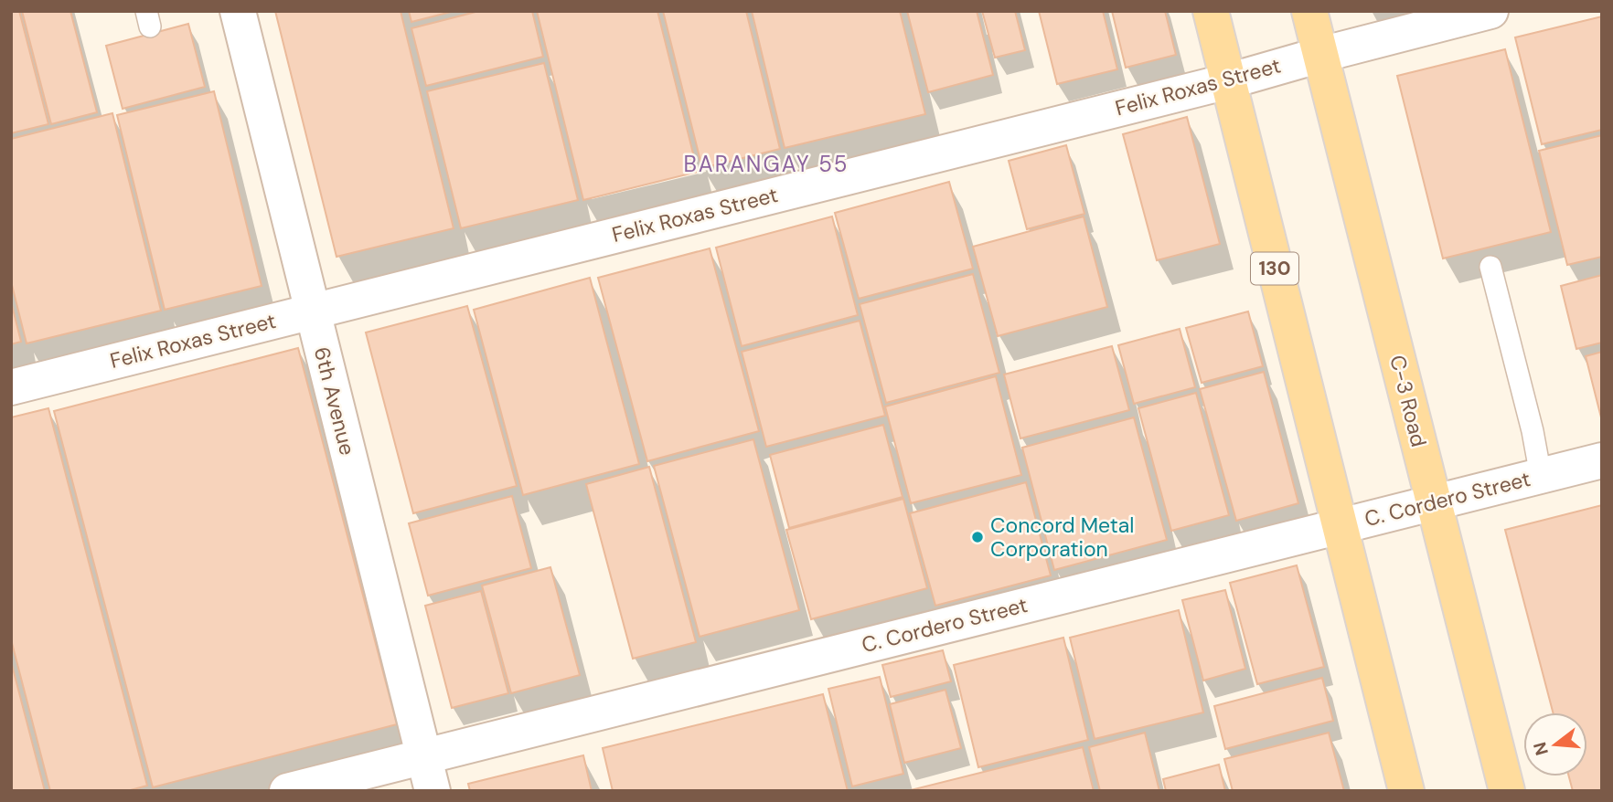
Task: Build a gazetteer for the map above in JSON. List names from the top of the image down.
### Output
{
  "streets": {
    "main road": ["130", "C-3 Road"],
    "street": ["Felix Roxas Street", "6th Avenue", "C. Cordero Street"]
  },
  "crossings": [
    ["Felix Roxas Street", "130"],
    ["Felix Roxas Street", "6th Avenue"],
    ["Felix Roxas Street", "C-3 Road"],
    ["130", "C. Cordero Street"],
    ["6th Avenue", "C. Cordero Street"],
    ["C-3 Road", "C. Cordero Street"]
  ],
  "districts": ["BARANGAY 55"],
  "places": ["Concord Metal Corporation"],
  "north": "left"
}
